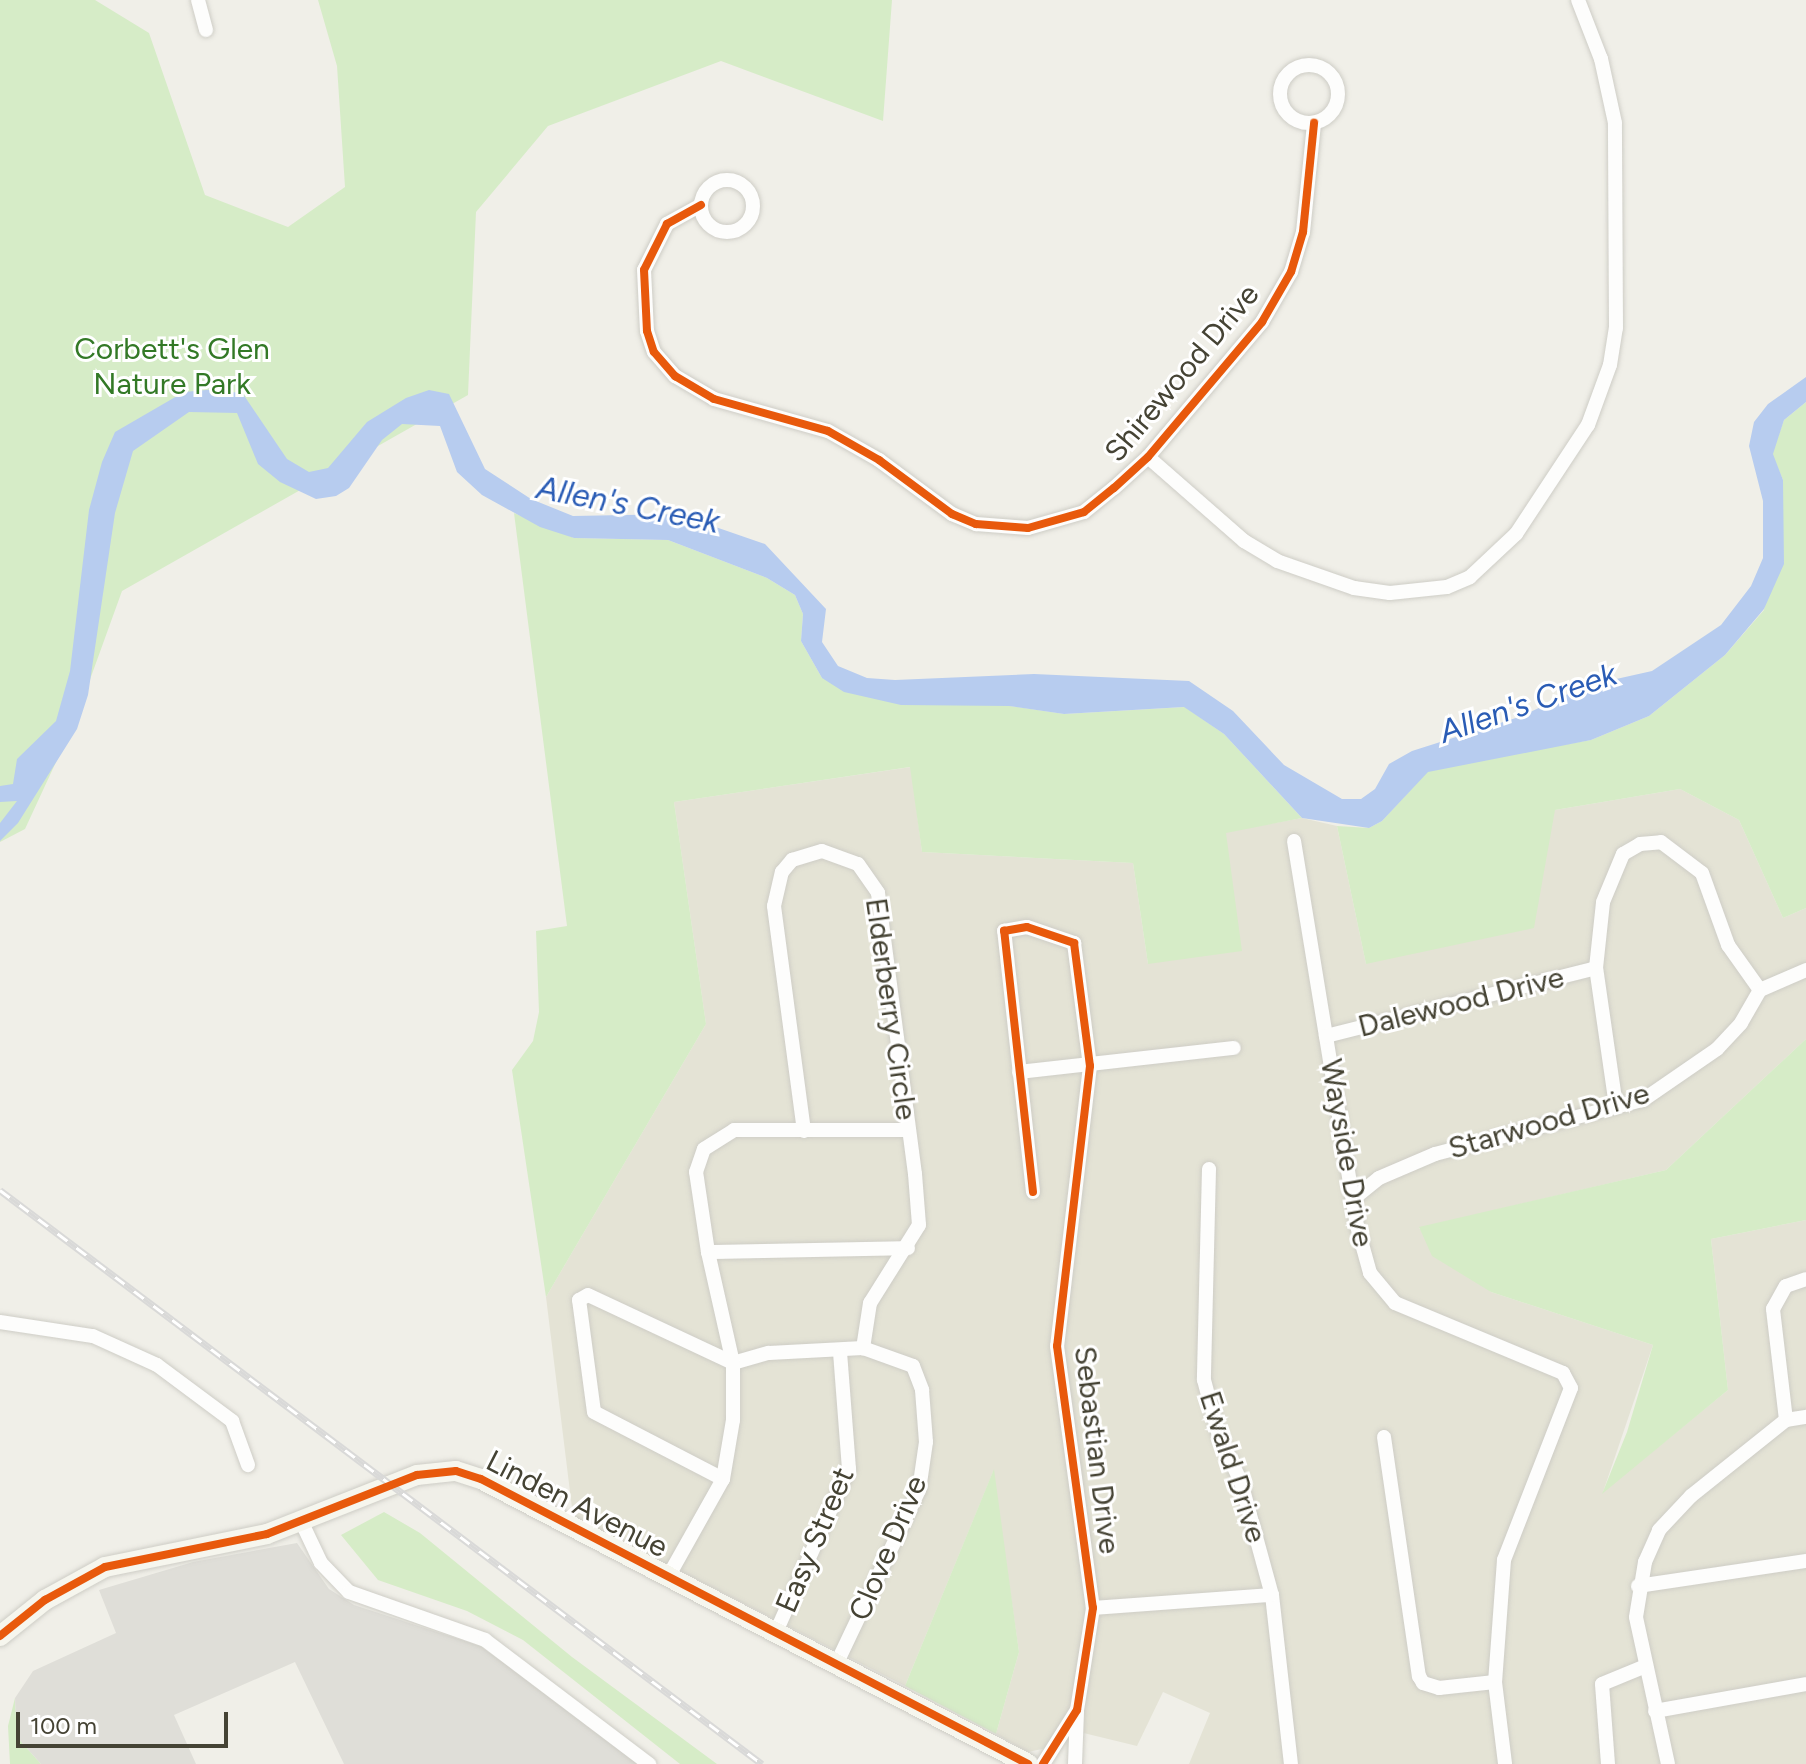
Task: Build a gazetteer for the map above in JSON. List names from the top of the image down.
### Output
{
  "streets": {
    "street": [
      "Shirewood Drive",
      "Dalewood Drive",
      "Elderberry Circle",
      "Starwood Drive",
      "Wayside Drive",
      "Sebastian Drive",
      "Ewald Drive",
      "Linden Avenue",
      "Easy Street",
      "Clove Drive"
    ]
  },
  "crossings": [
    ["Dalewood Drive", "Wayside Drive"],
    ["Elderberry Circle", "Clove Drive"],
    ["Starwood Drive", "Wayside Drive"],
    ["Linden Avenue", "Easy Street"],
    ["Linden Avenue", "Clove Drive"],
    ["Easy Street", "Clove Drive"]
  ],
  "water": ["Allen's Creek"],
  "parks": ["Corbett's Glen Nature Park"],
  "scale_bar": "100 m"
}
